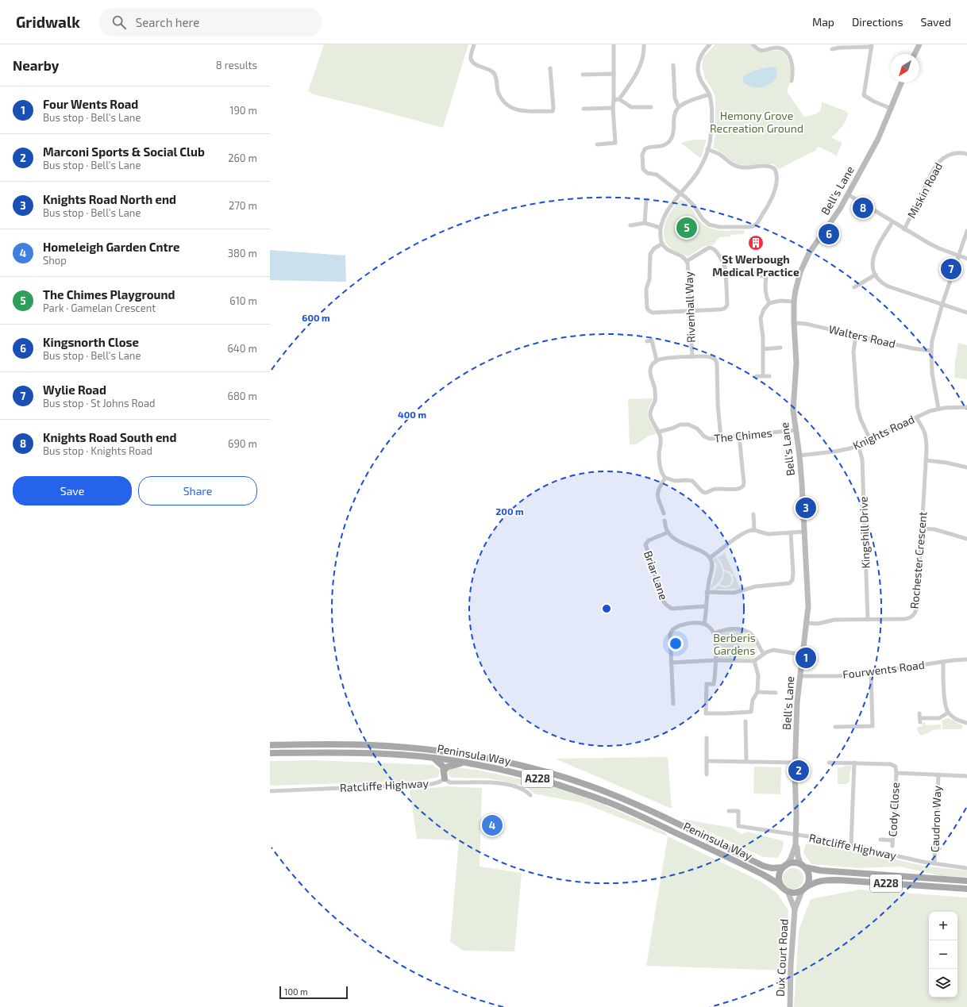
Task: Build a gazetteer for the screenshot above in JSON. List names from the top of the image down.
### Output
{
  "streets": {
    "main road": ["Peninsula Way", "A228"],
    "street": [
      "Bell's Lane",
      "Miskin Road",
      "Rivenhall Way",
      "Walters Road",
      "Knights Road",
      "The Chimes",
      "Kingshill Drive",
      "Rochester Crescent",
      "Briar Lane",
      "Fourwents Road",
      "Ratcliffe Highway",
      "Cody Close",
      "Caudron Way",
      "Dux Court Road"
    ]
  },
  "crossings": [
    ["Bell's Lane", "Walters Road"],
    ["Bell's Lane", "Knights Road"],
    ["Bell's Lane", "The Chimes"],
    ["Bell's Lane", "Rochester Crescent"],
    ["Bell's Lane", "Fourwents Road"],
    ["Bell's Lane", "Peninsula Way"],
    ["Bell's Lane", "A228"],
    ["Bell's Lane", "Ratcliffe Highway"],
    ["Bell's Lane", "Dux Court Road"],
    ["Knights Road", "Kingshill Drive"],
    ["Knights Road", "Rochester Crescent"],
    ["Kingshill Drive", "Rochester Crescent"],
    ["Peninsula Way", "A228"],
    ["Peninsula Way", "Dux Court Road"],
    ["A228", "Dux Court Road"],
    ["Ratcliffe Highway", "Caudron Way"]
  ],
  "parks": ["Hemony Grove Recreation Ground", "Berberis Gardens"],
  "places": {
    "building": ["St Werbough Medical Practice"]
  },
  "scale_bar": "100 m",
  "north": "bottom left",
  "page": {
    "header": "Gridwalk",
    "search": "Search here",
    "nav": ["Map", "Directions", "Saved"],
    "heading": ["Nearby", "8 results"],
    "list": [
      {
        "mark": "1",
        "name": "Four Wents Road",
        "note": "Bus stop · Bell's Lane",
        "value": "190 m"
      },
      {
        "mark": "2",
        "name": "Marconi Sports & Social Club",
        "note": "Bus stop · Bell's Lane",
        "value": "260 m"
      },
      {
        "mark": "3",
        "name": "Knights Road North end",
        "note": "Bus stop · Bell's Lane",
        "value": "270 m"
      },
      {
        "mark": "4",
        "name": "Homeleigh Garden Cntre",
        "note": "Shop",
        "value": "380 m"
      },
      {
        "mark": "5",
        "name": "The Chimes Playground",
        "note": "Park · Gamelan Crescent",
        "value": "610 m"
      },
      {
        "mark": "6",
        "name": "Kingsnorth Close",
        "note": "Bus stop · Bell's Lane",
        "value": "640 m"
      },
      {
        "mark": "7",
        "name": "Wylie Road",
        "note": "Bus stop · St Johns Road",
        "value": "680 m"
      },
      {
        "mark": "8",
        "name": "Knights Road South end",
        "note": "Bus stop · Knights Road",
        "value": "690 m"
      }
    ],
    "pins": [
      "8",
      "5",
      "6",
      "7",
      "3",
      "1",
      "2",
      "4"
    ],
    "buttons": ["Save", "Share"],
    "map_buttons": ["+", "−"],
    "scale": "100 m"
  },
  "rings": ["600 m", "400 m", "200 m"]
}
